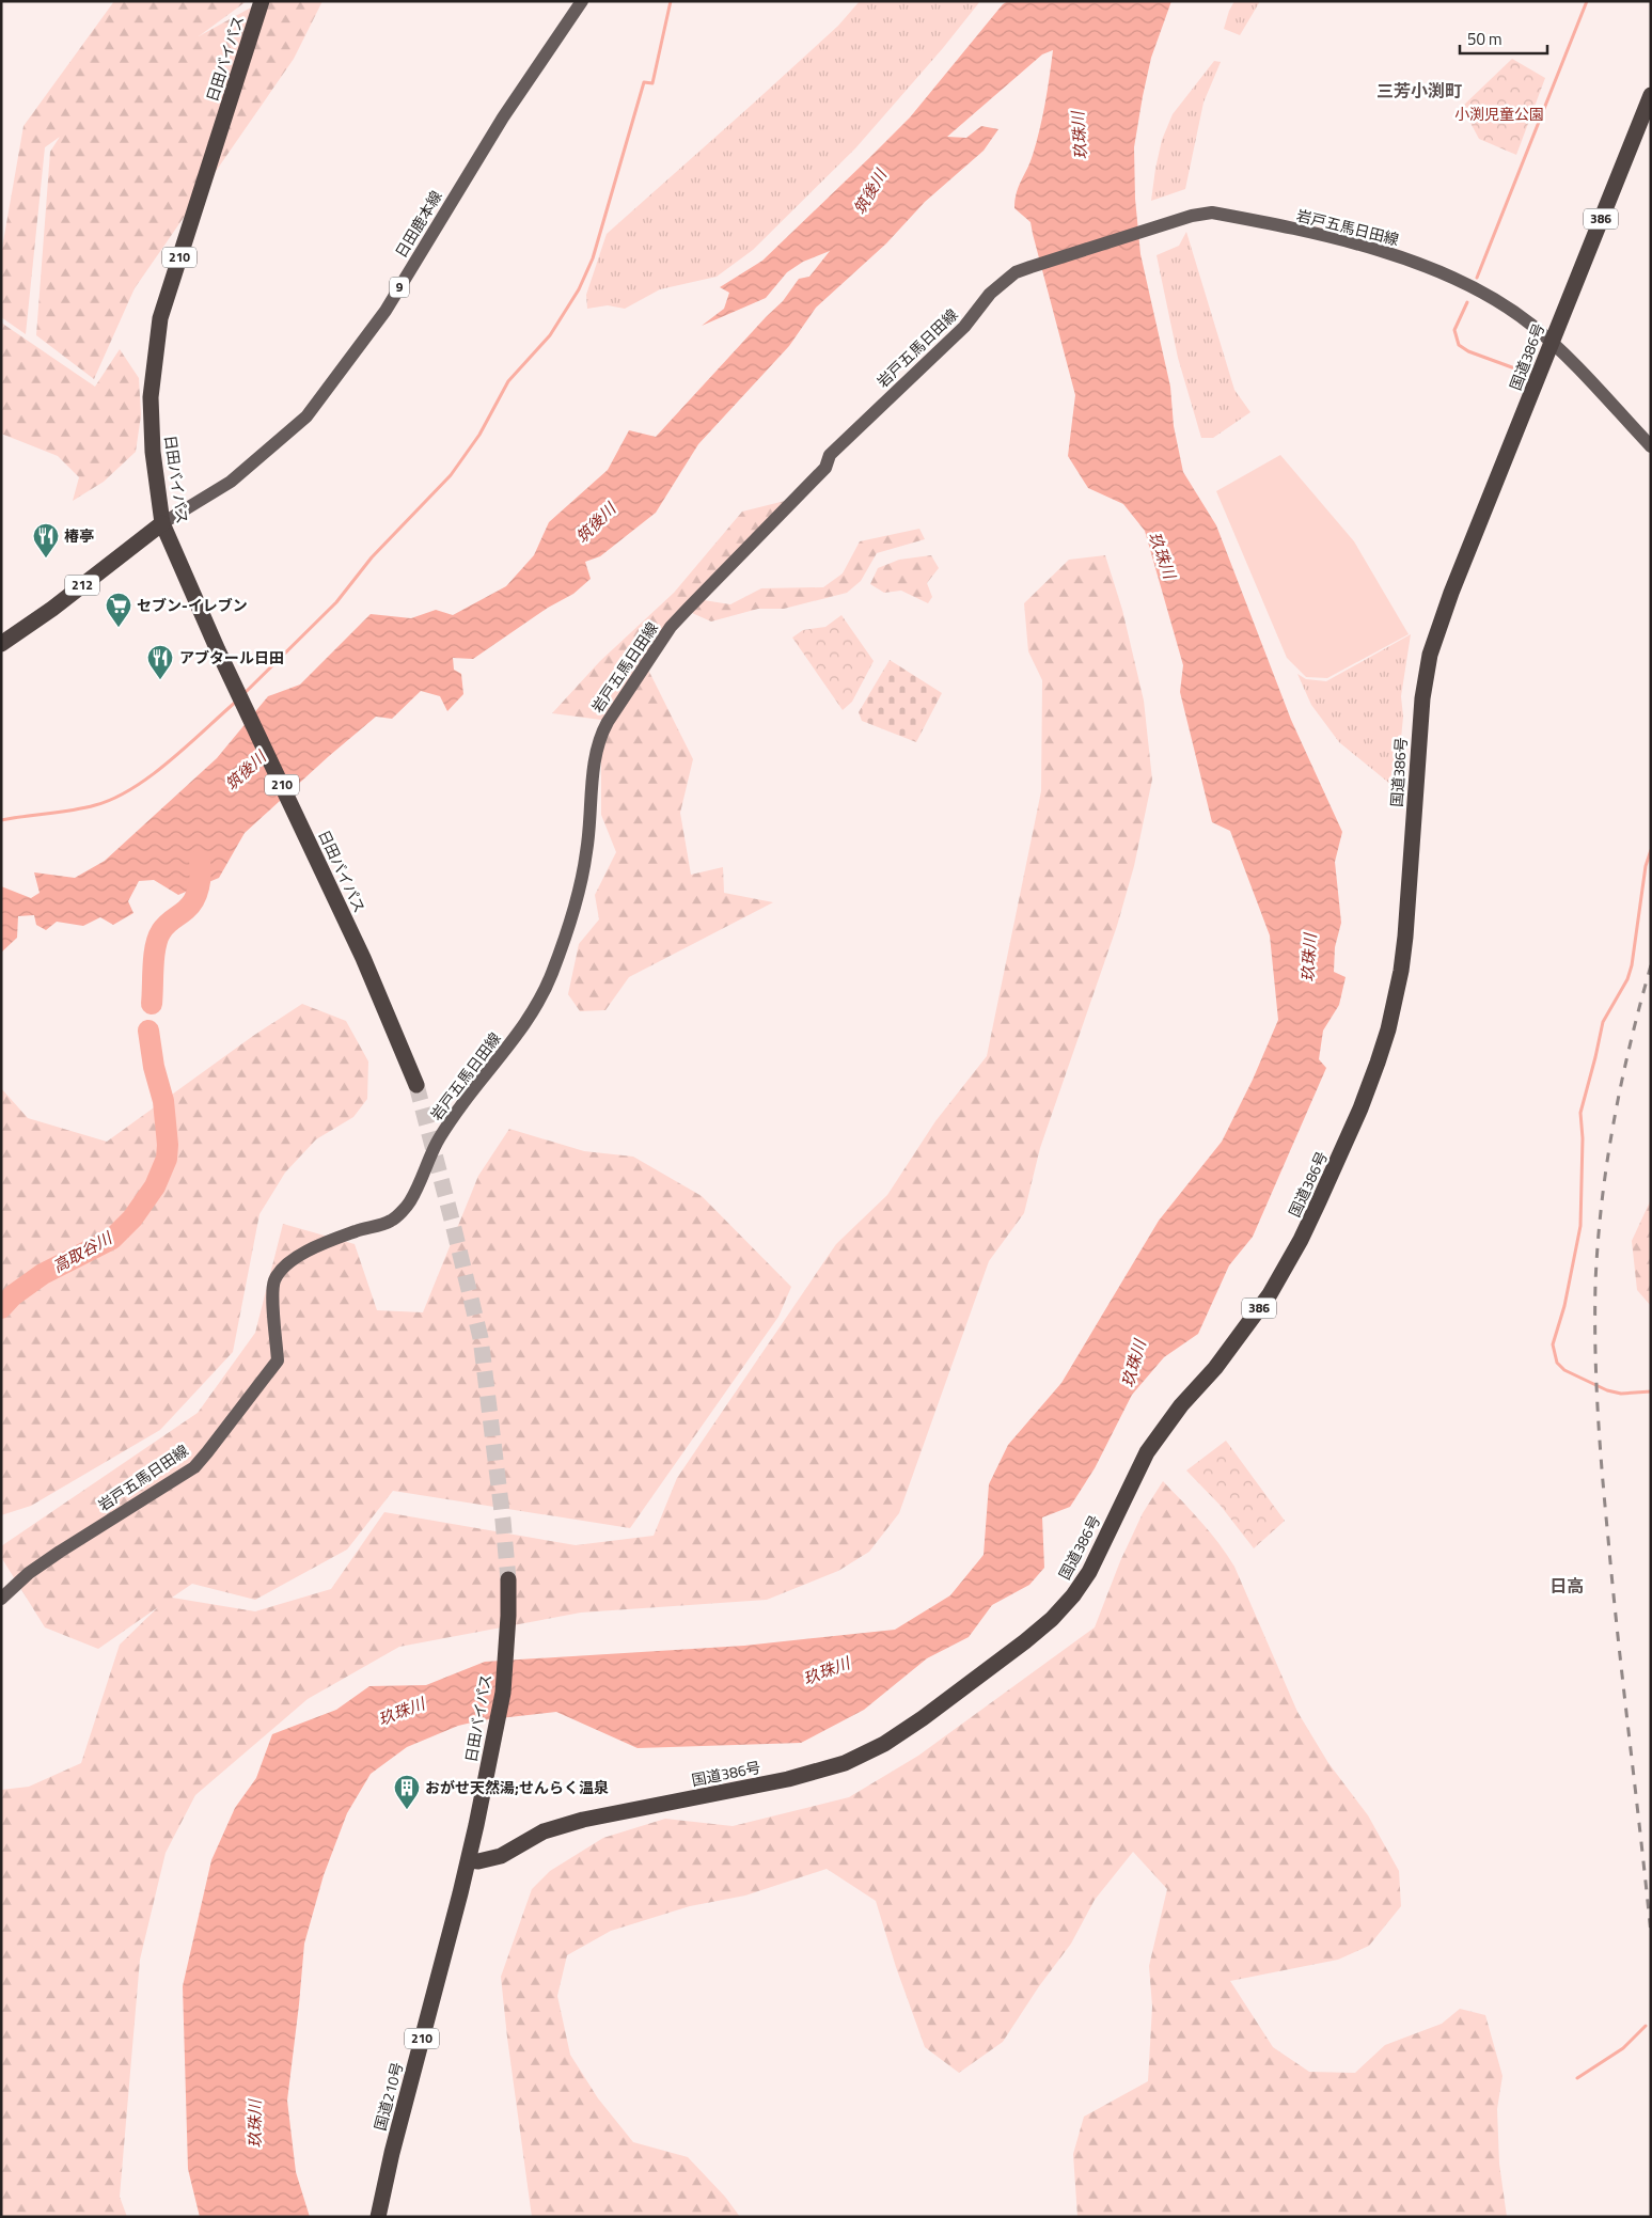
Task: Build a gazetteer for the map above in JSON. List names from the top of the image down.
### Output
{
  "streets": {
    "highway": [
      "日田バイパス",
      "386",
      "210",
      "国道386号",
      "212",
      "国道210号"
    ],
    "main road": ["日田鹿本線", "岩戸五馬日田線", "9"]
  },
  "crossings": [
    ["日田バイパス", "日田鹿本線"],
    ["日田バイパス", "国道386号"],
    ["日田バイパス", "212"],
    ["日田バイパス", "国道210号"],
    ["日田鹿本線", "212"],
    ["岩戸五馬日田線", "国道386号"],
    ["国道386号", "国道210号"]
  ],
  "districts": ["三芳小渕町", "日高"],
  "water": ["玖珠川", "筑後川", "高取谷川"],
  "parks": ["小渕児童公園"],
  "places": {
    "restaurant": ["椿亭", "アブタール日田"],
    "supermarket": ["セブン-イレブン"],
    "building": ["おがせ天然湯;せんらく温泉"]
  },
  "scale_bar": "50 m"
}
